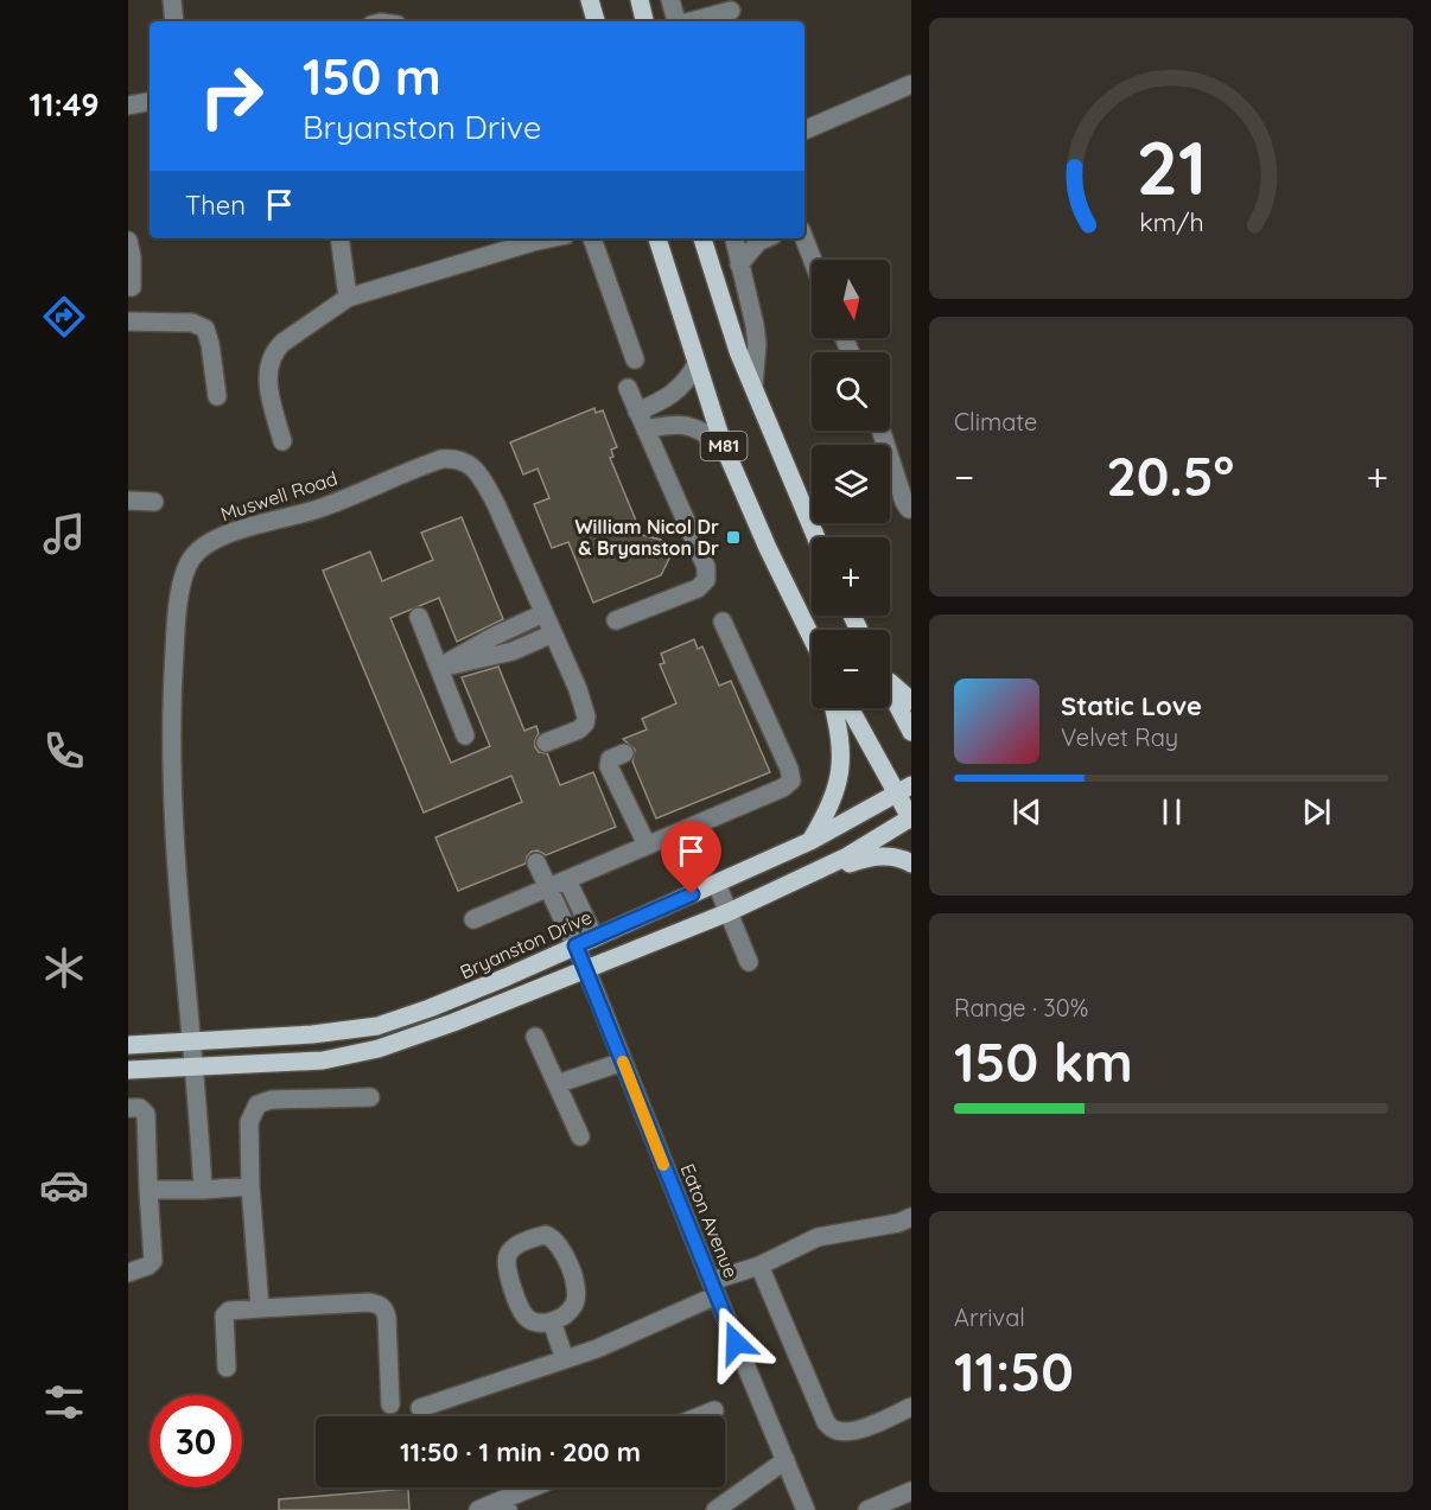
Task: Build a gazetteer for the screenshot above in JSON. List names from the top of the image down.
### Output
{
  "streets": {
    "main road": ["M81", "Bryanston Drive"],
    "street": ["Muswell Road", "Eaton Avenue"]
  },
  "crossings": [
    ["Muswell Road", "Bryanston Drive"],
    ["Bryanston Drive", "Eaton Avenue"]
  ],
  "places": {
    "transit": ["William Nicol Dr & Bryanston Dr"]
  },
  "north": "bottom",
  "page": {
    "tabs": "11:49",
    "turn": ["150 m", "Bryanston Drive"],
    "then": "Then",
    "map_buttons": ["+", "−"],
    "tile": [
      "Climate",
      ["Range · 30%", "150 km"],
      ["Arrival", "11:50"]
    ],
    "heat": ["−", "20.5°", "+"],
    "song": ["Static Love", "Velvet Ray"],
    "limit": "30",
    "trip": "11:50 · 1 min · 200 m",
    "gauge": ["21", "km/h"]
  }
}
